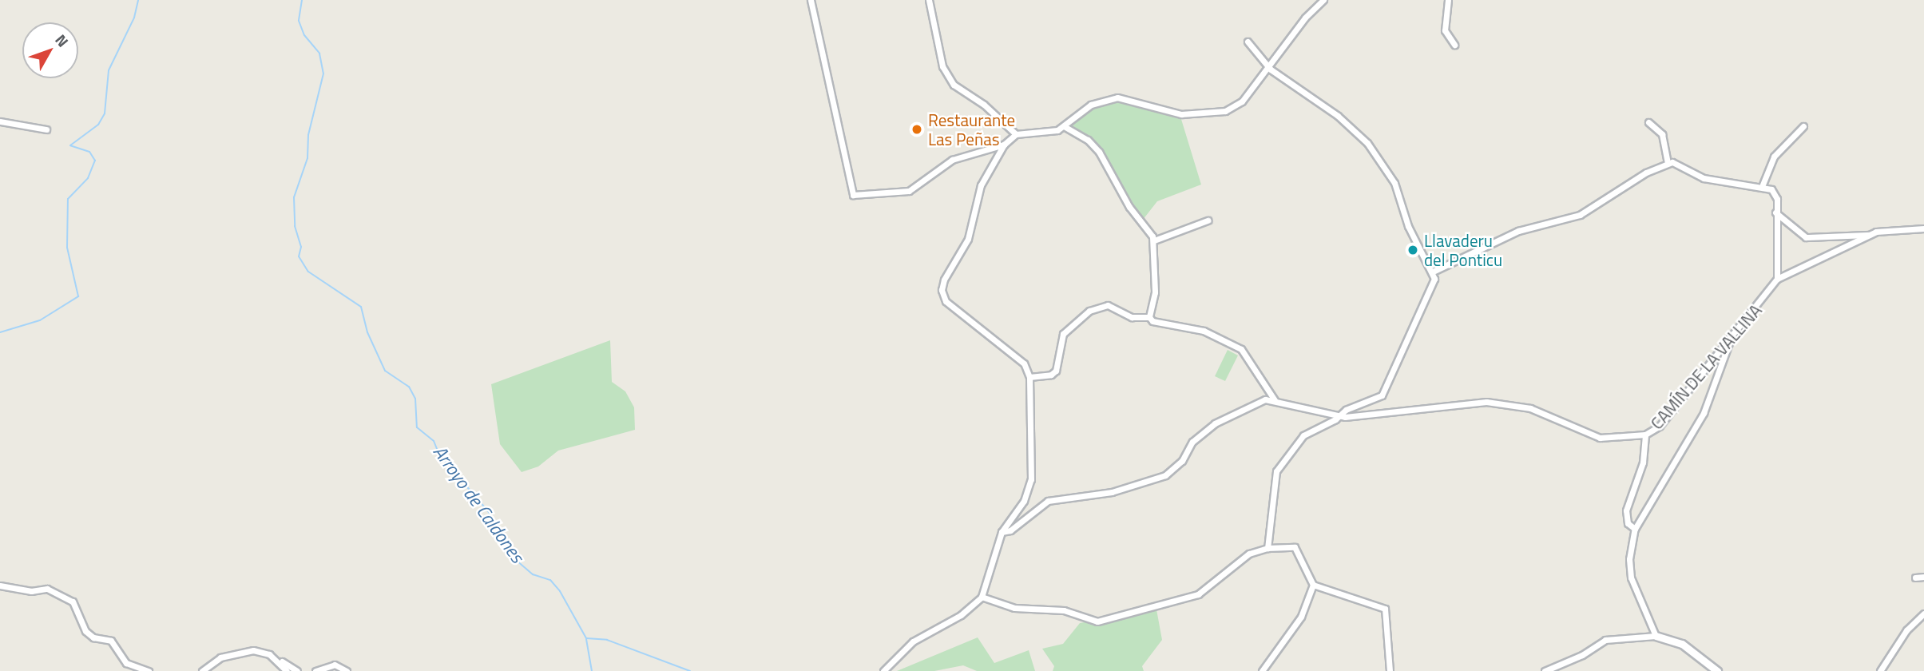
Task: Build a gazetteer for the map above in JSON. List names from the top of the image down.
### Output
{
  "streets": {
    "street": ["CAMÍN DE LA VALLINA"]
  },
  "water": ["Arroyo de Caldones"],
  "places": ["Restaurante Las Peñas", "Llavaderu del Ponticu"],
  "north": "top right"
}
